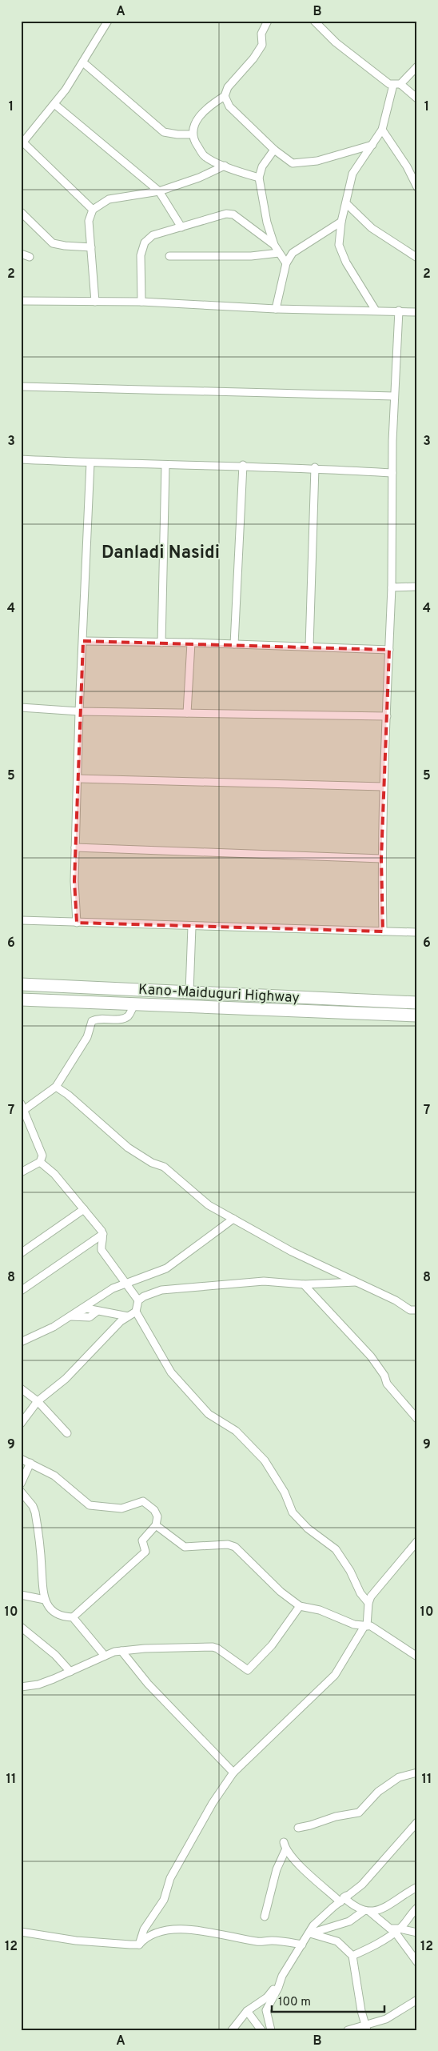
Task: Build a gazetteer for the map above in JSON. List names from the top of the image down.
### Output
{
  "streets": {
    "highway": ["Kano-Maiduguri Highway"]
  },
  "districts": ["Danladi Nasidi"],
  "scale_bar": "100 m",
  "grid": {
    "columns": ["A", "B"],
    "rows": [
      "1",
      "2",
      "3",
      "4",
      "5",
      "6",
      "7",
      "8",
      "9",
      "10",
      "11",
      "12"
    ]
  }
}
